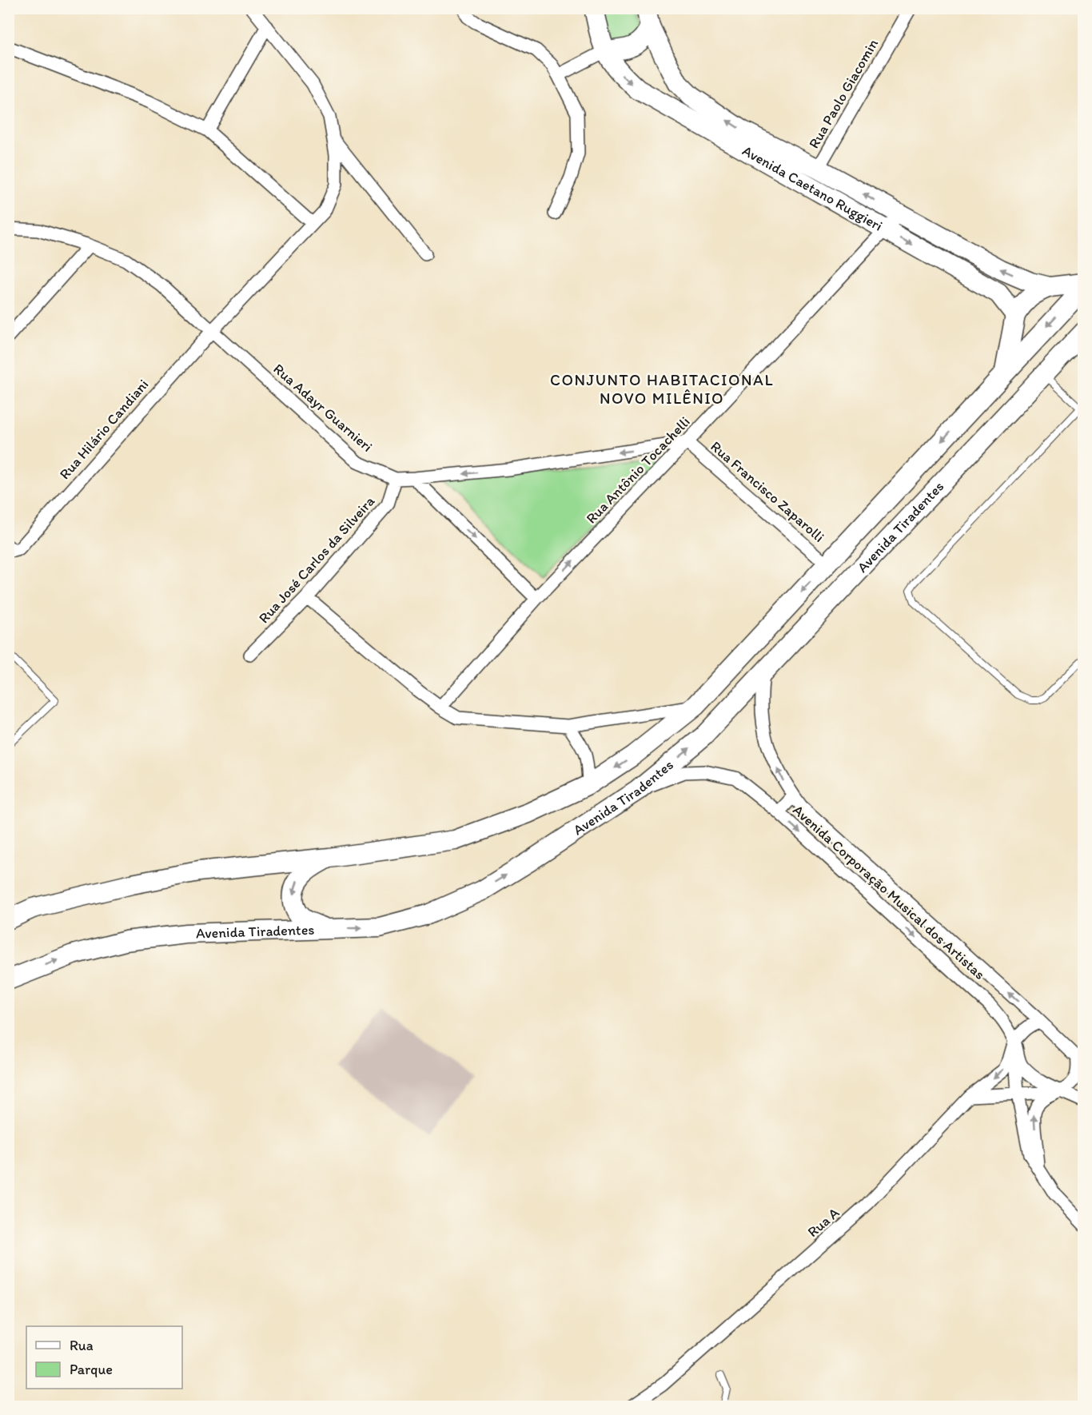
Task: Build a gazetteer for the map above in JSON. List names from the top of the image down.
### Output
{
  "streets": {
    "main road": ["Avenida Caetano Ruggieri", "Avenida Tiradentes"],
    "street": [
      "Rua Paolo Giacomin",
      "Rua Adayr Guarnieri",
      "Rua Hilário Candiani",
      "Rua Antônio Tocachelli",
      "Rua Francisco Zaparolli",
      "Rua José Carlos da Silveira",
      "Avenida Corporação Musical dos Artistas",
      "Rua A"
    ]
  },
  "crossings": [
    ["Rua Paolo Giacomin", "Avenida Caetano Ruggieri"],
    ["Avenida Caetano Ruggieri", "Rua Antônio Tocachelli"],
    ["Rua Adayr Guarnieri", "Rua Hilário Candiani"],
    ["Rua Adayr Guarnieri", "Rua Antônio Tocachelli"],
    ["Rua Adayr Guarnieri", "Rua Francisco Zaparolli"],
    ["Rua Adayr Guarnieri", "Rua José Carlos da Silveira"],
    ["Rua Antônio Tocachelli", "Rua Francisco Zaparolli"],
    ["Rua Francisco Zaparolli", "Avenida Tiradentes"],
    ["Avenida Tiradentes", "Avenida Corporação Musical dos Artistas"],
    ["Avenida Corporação Musical dos Artistas", "Rua A"]
  ],
  "one_way": ["Rua Adayr Guarnieri"],
  "districts": ["CONJUNTO HABITACIONAL NOVO MILÊNIO"],
  "legend": ["Rua", "Parque"]
}
